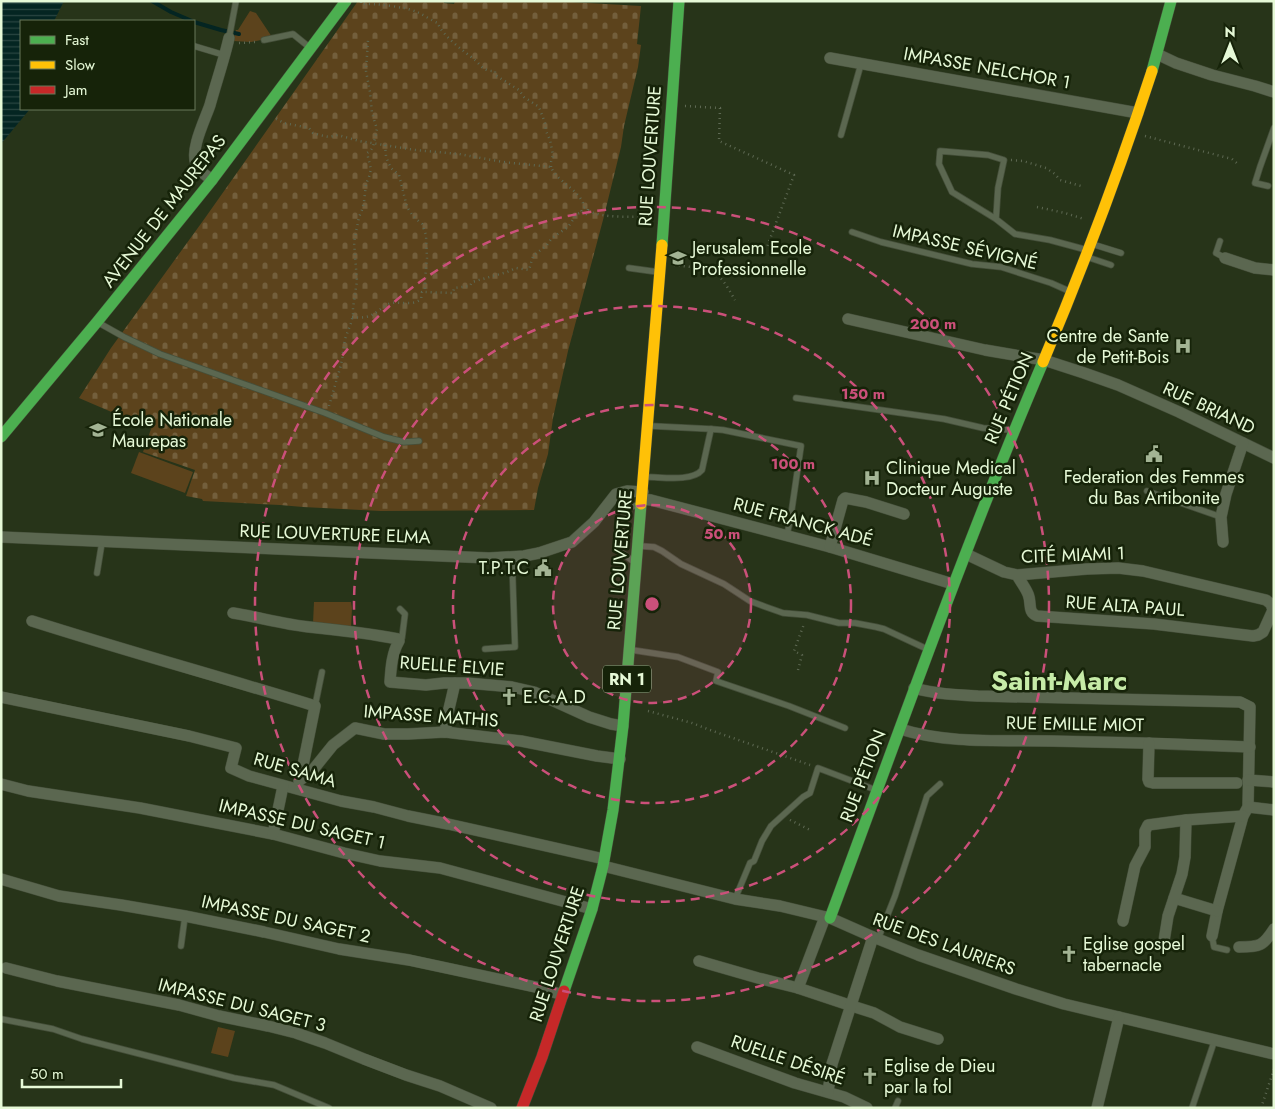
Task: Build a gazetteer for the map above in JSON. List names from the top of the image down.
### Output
{
  "streets": {
    "street": [
      "IMPASSE NELCHOR 1",
      "RUE LOUVERTURE",
      "AVENUE DE MAUREPAS",
      "RUE PÉTION",
      "RUE BRIAND",
      "RUE FRANCK ADÉ",
      "RUE LOUVERTURE ELMA",
      "CITÉ MIAMI 1",
      "RUE ALTA PAUL",
      "RUELLE ELVIE",
      "RN 1",
      "IMPASSE MATHIS",
      "RUE EMILLE MIOT",
      "RUE SAMA",
      "IMPASSE DU SAGET 1",
      "IMPASSE DU SAGET 2",
      "RUE DES LAURIERS",
      "IMPASSE DU SAGET 3",
      "RUELLE DÉSIRÉ"
    ],
    "lane": ["IMPASSE SÉVIGNÉ"]
  },
  "crossings": [
    ["IMPASSE NELCHOR 1", "RUE PÉTION"],
    ["RUE LOUVERTURE", "RUE FRANCK ADÉ"],
    ["RUE LOUVERTURE", "RUE LOUVERTURE ELMA"],
    ["RUE LOUVERTURE", "RUELLE ELVIE"],
    ["RUE LOUVERTURE", "IMPASSE MATHIS"],
    ["RUE LOUVERTURE", "RUE SAMA"],
    ["RUE LOUVERTURE", "IMPASSE DU SAGET 1"],
    ["RUE LOUVERTURE", "IMPASSE DU SAGET 2"],
    ["RUE LOUVERTURE", "RUE DES LAURIERS"],
    ["IMPASSE SÉVIGNÉ", "RUE PÉTION"],
    ["RUE PÉTION", "RUE BRIAND"],
    ["RUE PÉTION", "RUE FRANCK ADÉ"],
    ["RUE PÉTION", "CITÉ MIAMI 1"],
    ["RUE PÉTION", "RUE EMILLE MIOT"],
    ["RUE PÉTION", "RUE DES LAURIERS"],
    ["RUE FRANCK ADÉ", "RUE LOUVERTURE ELMA"],
    ["CITÉ MIAMI 1", "RUE ALTA PAUL"],
    ["IMPASSE MATHIS", "RUE SAMA"],
    ["RUE SAMA", "RUE DES LAURIERS"]
  ],
  "districts": ["Saint-Marc"],
  "places": {
    "school or university": ["Jerusalem Ecole Professionnelle", "École Nationale Maurepas"],
    "hospital": ["Centre de Sante de Petit-Bois", "Clinique Medical Docteur Auguste"],
    "public building": ["Federation des Femmes du Bas Artibonite", "T.P.T.C"],
    "church": ["E.C.A.D", "Eglise gospel tabernacle", "Eglise de Dieu par la fol"]
  },
  "legend": ["Fast", "Slow", "Jam"],
  "scale_bar": "50 m",
  "north": "top",
  "rings": [
    "200 m",
    "150 m",
    "100 m",
    "50 m"
  ]
}
